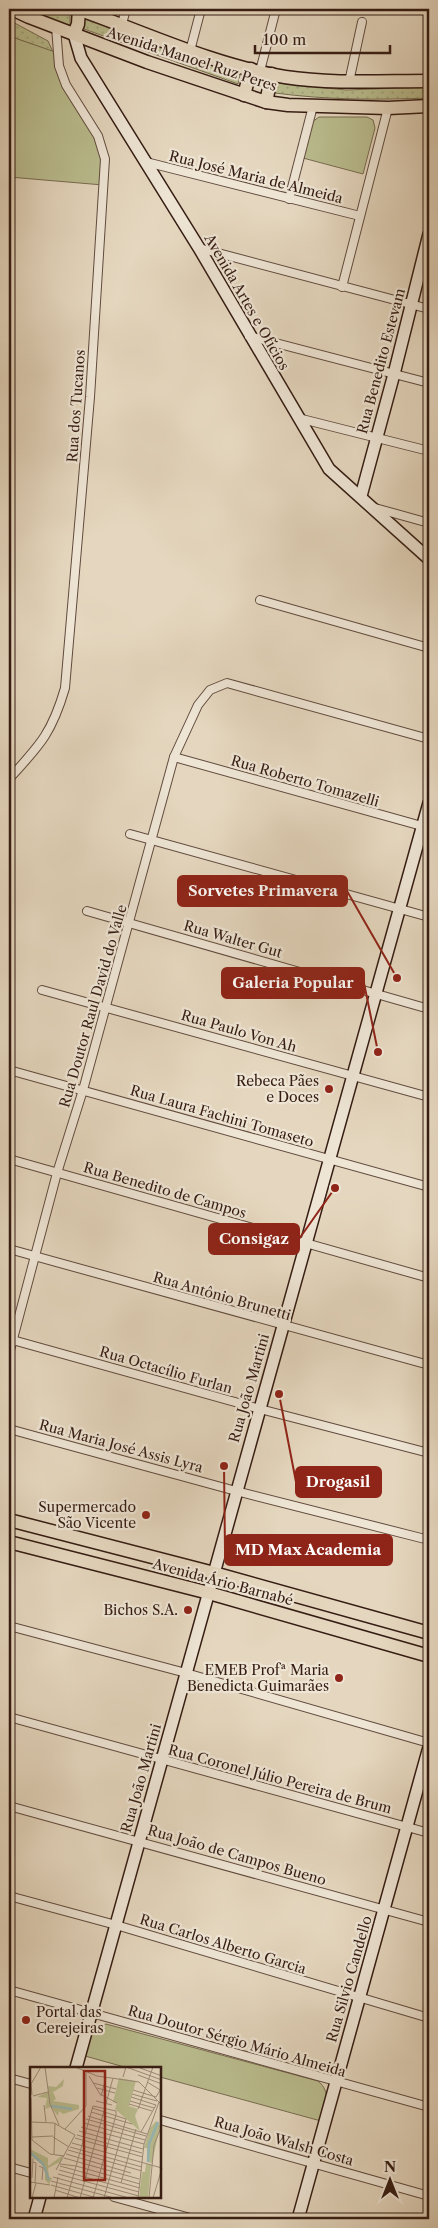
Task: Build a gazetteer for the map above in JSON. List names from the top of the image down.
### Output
{
  "streets": {
    "main road": ["Avenida Manoel Ruz Peres", "Avenida Ário Barnabé"],
    "street": [
      "Rua José Maria de Almeida",
      "Avenida Artes e Ofícios",
      "Rua Benedito Estevam",
      "Rua dos Tucanos",
      "Rua Roberto Tomazelli",
      "Rua Walter Gut",
      "Rua Doutor Raul David do Valle",
      "Rua Paulo Von Ah",
      "Rua Laura Fachini Tomaseto",
      "Rua Benedito de Campos",
      "Rua Antônio Brunetti",
      "Rua Octacílio Furlan",
      "Rua João Martini",
      "Rua Maria José Assis Lyra",
      "Rua Coronel Júlio Pereira de Brum",
      "Rua João de Campos Bueno",
      "Rua Carlos Alberto Garcia",
      "Rua Silvio Candello",
      "Rua Doutor Sérgio Mário Almeida",
      "Rua João Walsh Costa"
    ]
  },
  "crossings": [
    ["Avenida Manoel Ruz Peres", "Avenida Artes e Ofícios"],
    ["Avenida Manoel Ruz Peres", "Rua dos Tucanos"],
    ["Rua José Maria de Almeida", "Avenida Artes e Ofícios"],
    ["Avenida Artes e Ofícios", "Rua Benedito Estevam"],
    ["Rua Roberto Tomazelli", "Rua Doutor Raul David do Valle"],
    ["Rua Roberto Tomazelli", "Rua João Martini"],
    ["Rua Walter Gut", "Rua Doutor Raul David do Valle"],
    ["Rua Walter Gut", "Rua João Martini"],
    ["Rua Doutor Raul David do Valle", "Rua Paulo Von Ah"],
    ["Rua Doutor Raul David do Valle", "Rua Laura Fachini Tomaseto"],
    ["Rua Doutor Raul David do Valle", "Rua Benedito de Campos"],
    ["Rua Doutor Raul David do Valle", "Rua Antônio Brunetti"],
    ["Rua Doutor Raul David do Valle", "Rua Octacílio Furlan"],
    ["Rua Paulo Von Ah", "Rua João Martini"],
    ["Rua Laura Fachini Tomaseto", "Rua João Martini"],
    ["Rua Benedito de Campos", "Rua João Martini"],
    ["Rua Antônio Brunetti", "Rua João Martini"],
    ["Rua Octacílio Furlan", "Rua João Martini"],
    ["Rua João Martini", "Rua Maria José Assis Lyra"],
    ["Rua João Martini", "Avenida Ário Barnabé"],
    ["Rua João Martini", "Rua Coronel Júlio Pereira de Brum"],
    ["Rua João Martini", "Rua João de Campos Bueno"],
    ["Rua João Martini", "Rua Carlos Alberto Garcia"],
    ["Rua João Martini", "Rua Doutor Sérgio Mário Almeida"],
    ["Rua Coronel Júlio Pereira de Brum", "Rua Silvio Candello"],
    ["Rua João de Campos Bueno", "Rua Silvio Candello"],
    ["Rua Carlos Alberto Garcia", "Rua Silvio Candello"],
    ["Rua Silvio Candello", "Rua Doutor Sérgio Mário Almeida"],
    ["Rua Silvio Candello", "Rua João Walsh Costa"]
  ],
  "places": [
    "Sorvetes Primavera",
    "Galeria Popular",
    "Rebeca Pães e Doces",
    "Consigaz",
    "Drogasil",
    "MD Max Academia",
    "Supermercado São Vicente",
    "Bichos S.A.",
    "EMEB Profª Maria Benedicta Guimarães",
    "Portal das Cerejeiras"
  ],
  "scale_bar": "100 m",
  "north": "top"
}
